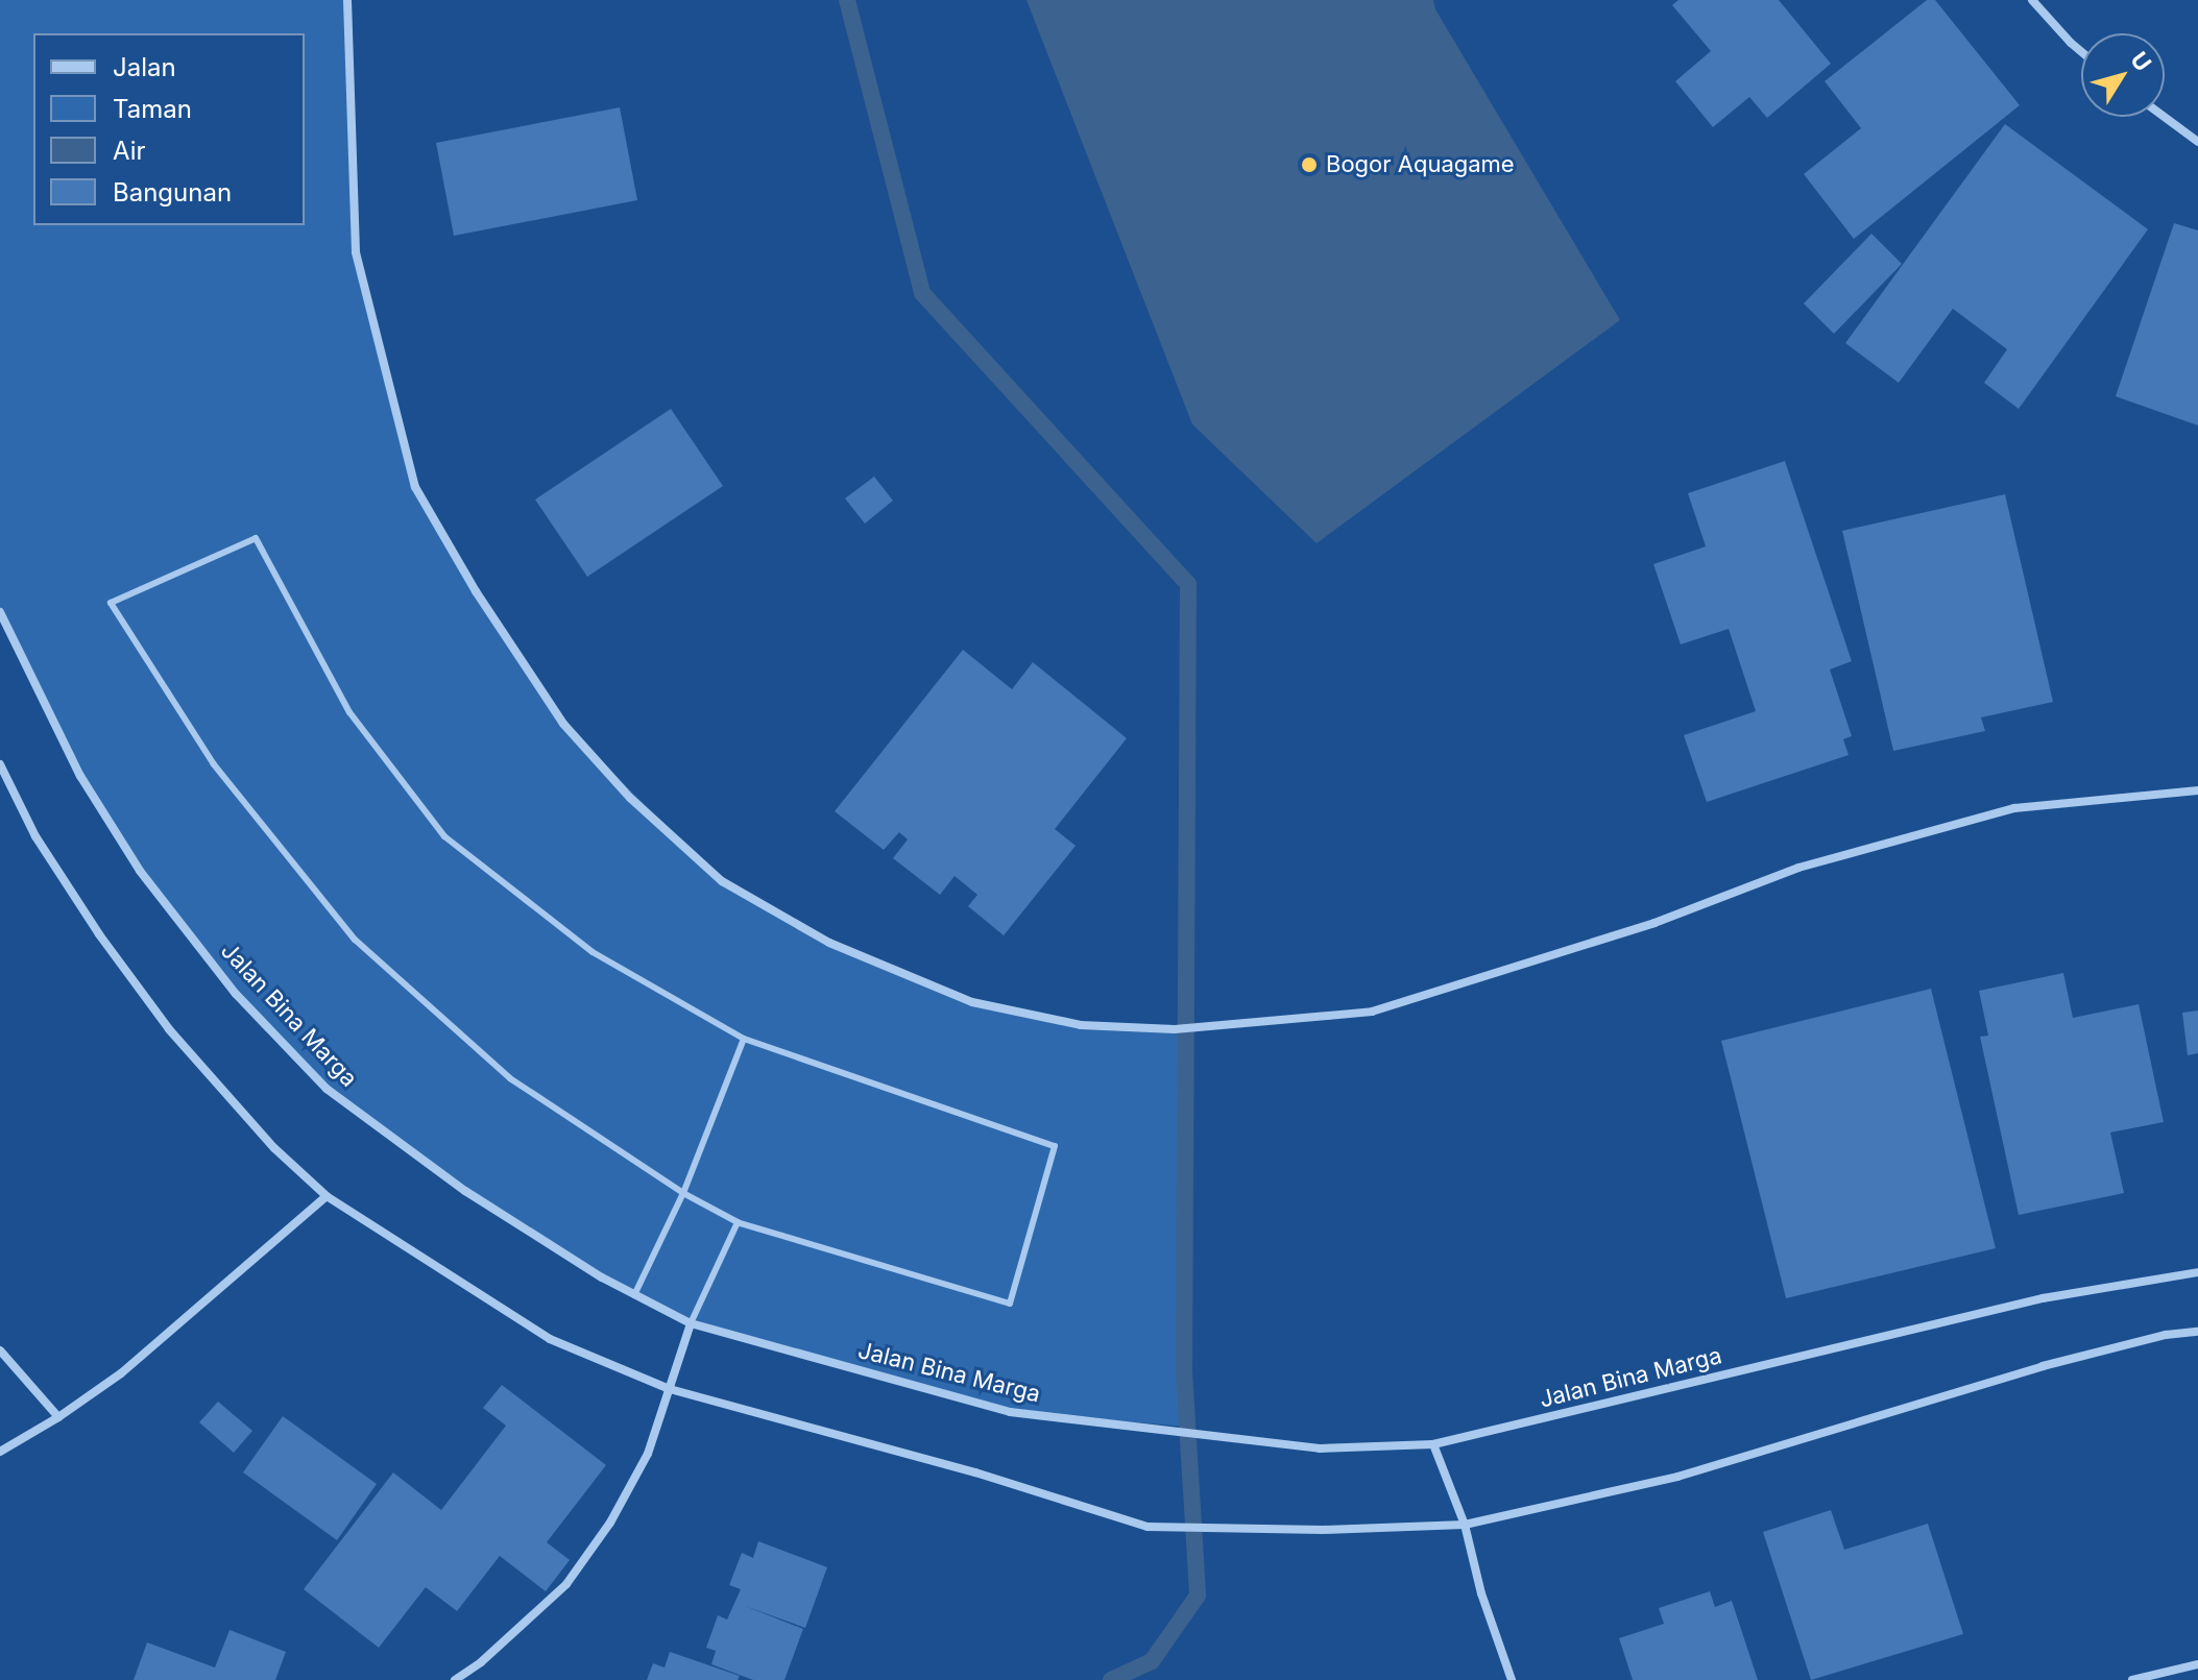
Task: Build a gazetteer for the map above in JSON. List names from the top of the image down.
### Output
{
  "streets": {
    "street": ["Jalan Bina Marga"]
  },
  "places": ["Bogor Aquagame"],
  "legend": [
    "Jalan",
    "Taman",
    "Air",
    "Bangunan"
  ],
  "north": "top right"
}
